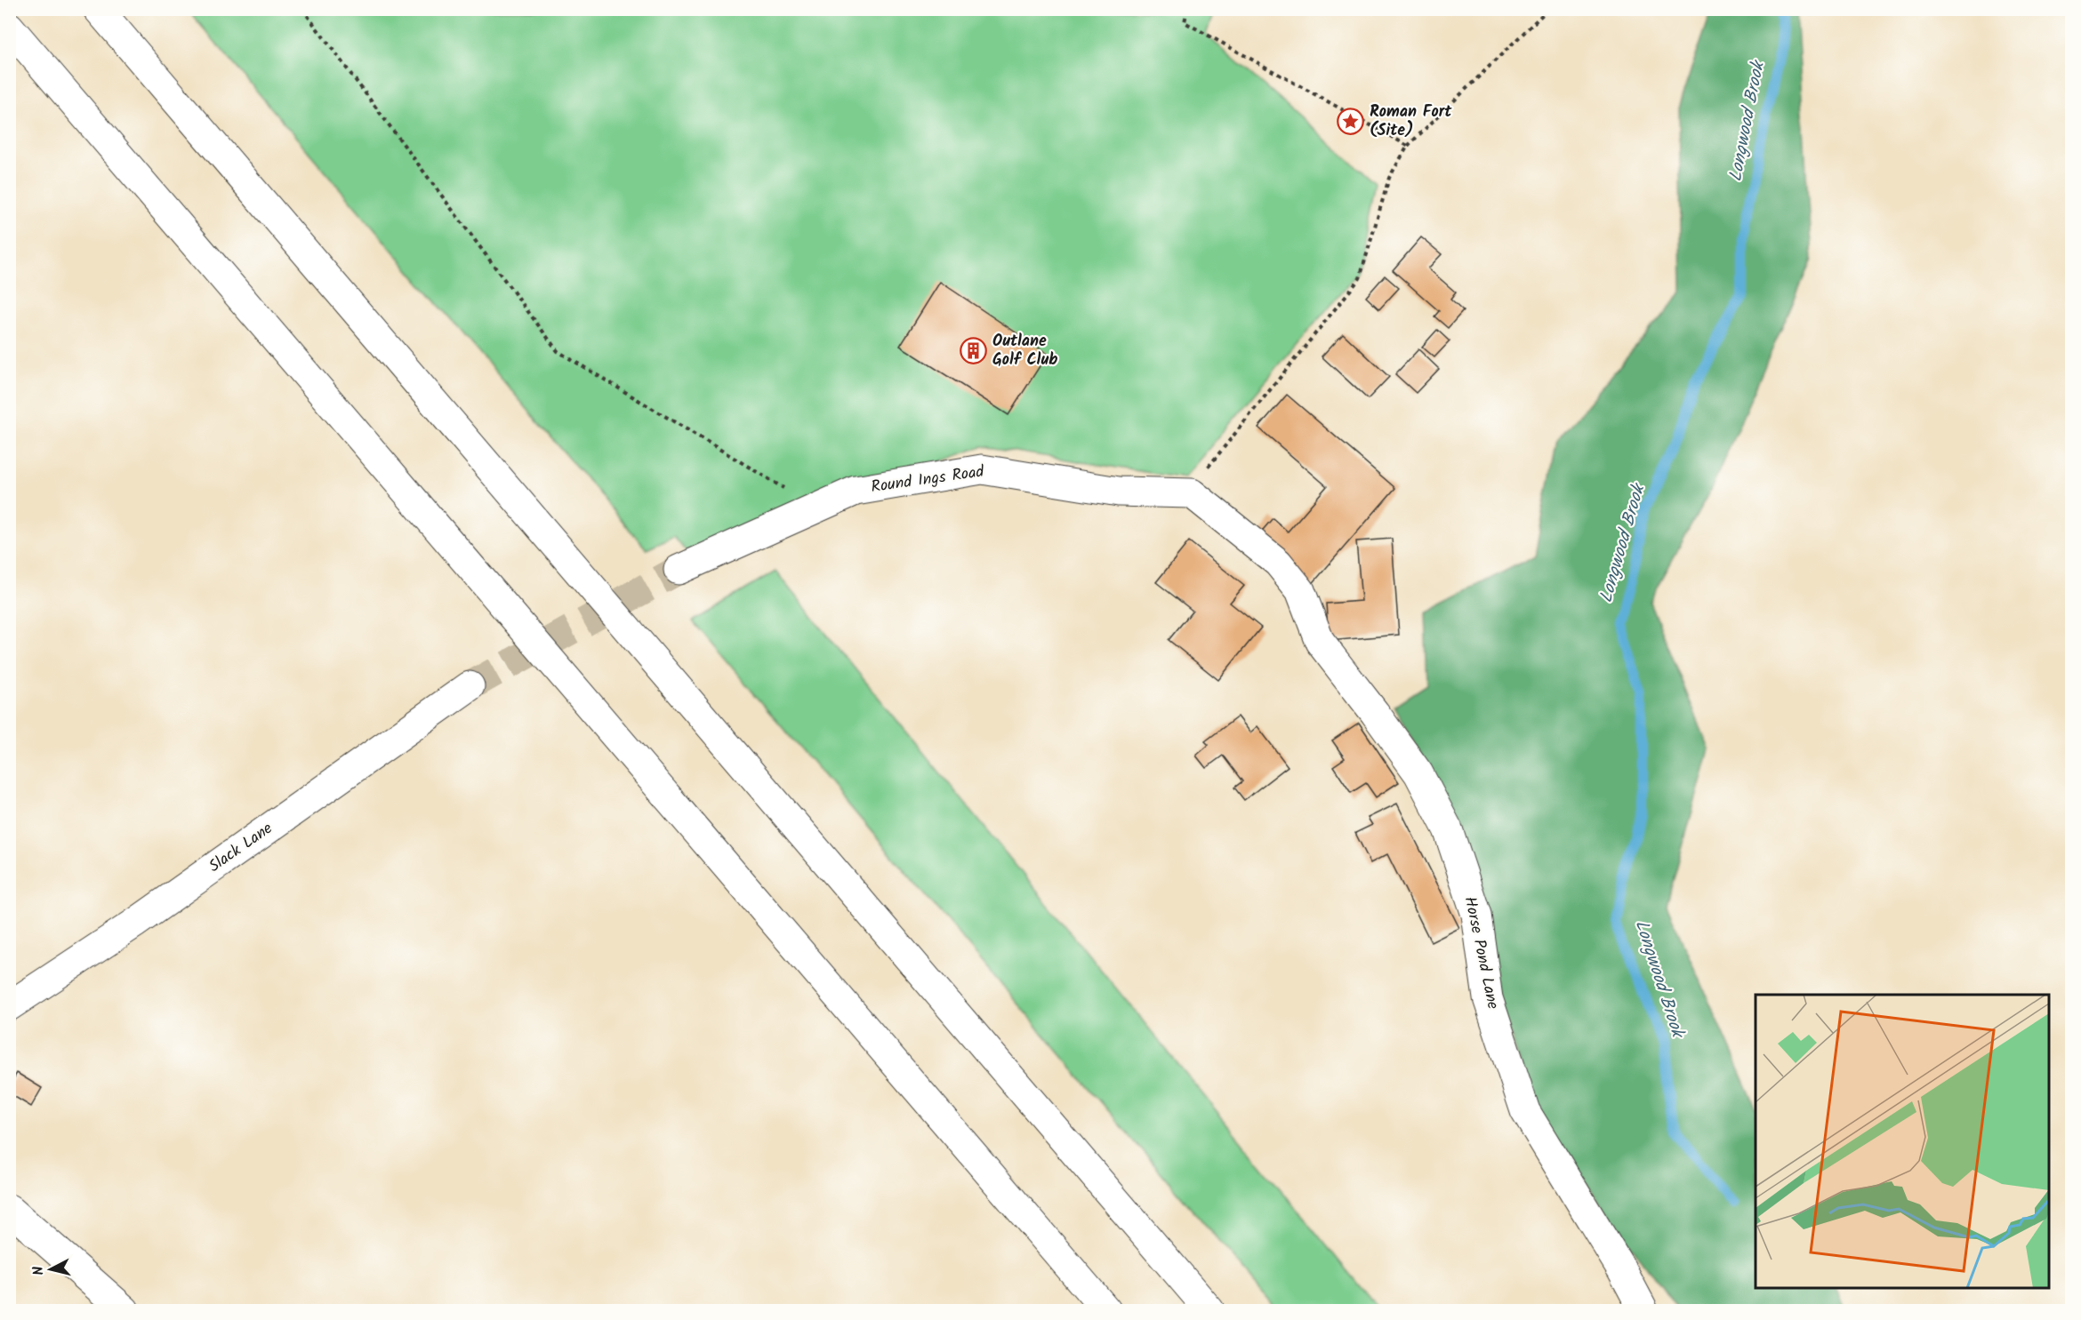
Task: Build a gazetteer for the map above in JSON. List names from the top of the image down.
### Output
{
  "streets": {
    "main road": ["Round Ings Road", "Slack Lane", "Horse Pond Lane"]
  },
  "crossings": [
    ["Round Ings Road", "Horse Pond Lane"]
  ],
  "water": ["Longwood Brook"],
  "places": {
    "place": ["Roman Fort (Site)"],
    "building": ["Outlane Golf Club"]
  },
  "north": "left"
}
